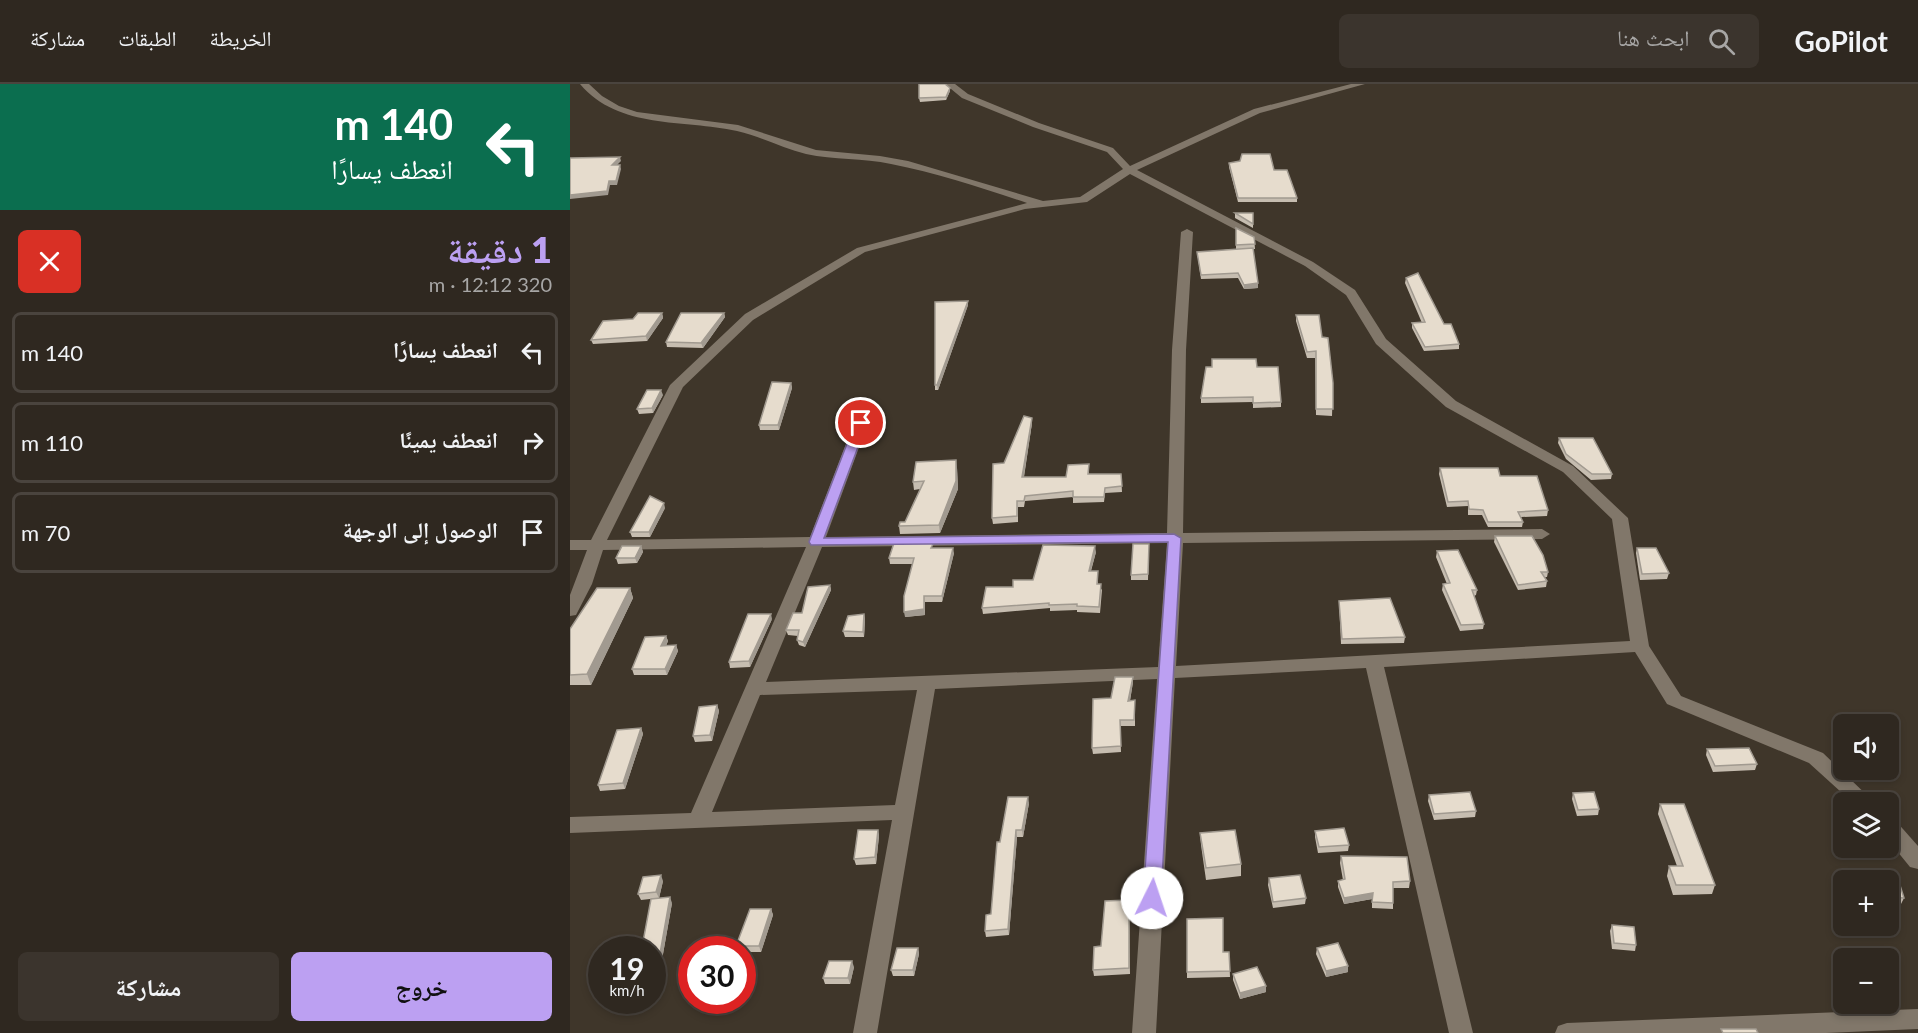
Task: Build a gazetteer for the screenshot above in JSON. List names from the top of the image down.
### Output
{
  "page": {
    "header": "GoPilot",
    "search": "ابحث هنا",
    "nav": ["الخريطة", "الطبقات", "مشاركة"],
    "turn": ["140 m", "انعطف يسارًا"],
    "heading": ["1 دقيقة", "320 m · 12:12"],
    "list": [
      {
        "name": "انعطف يسارًا",
        "value": "140 m"
      },
      {
        "name": "انعطف يمينًا",
        "value": "110 m"
      },
      {
        "name": "الوصول إلى الوجهة",
        "value": "70 m"
      }
    ],
    "map_buttons": ["+", "−"],
    "speed": "19 km/h",
    "limit": "30",
    "buttons": ["خروج", "مشاركة"]
  }
}
